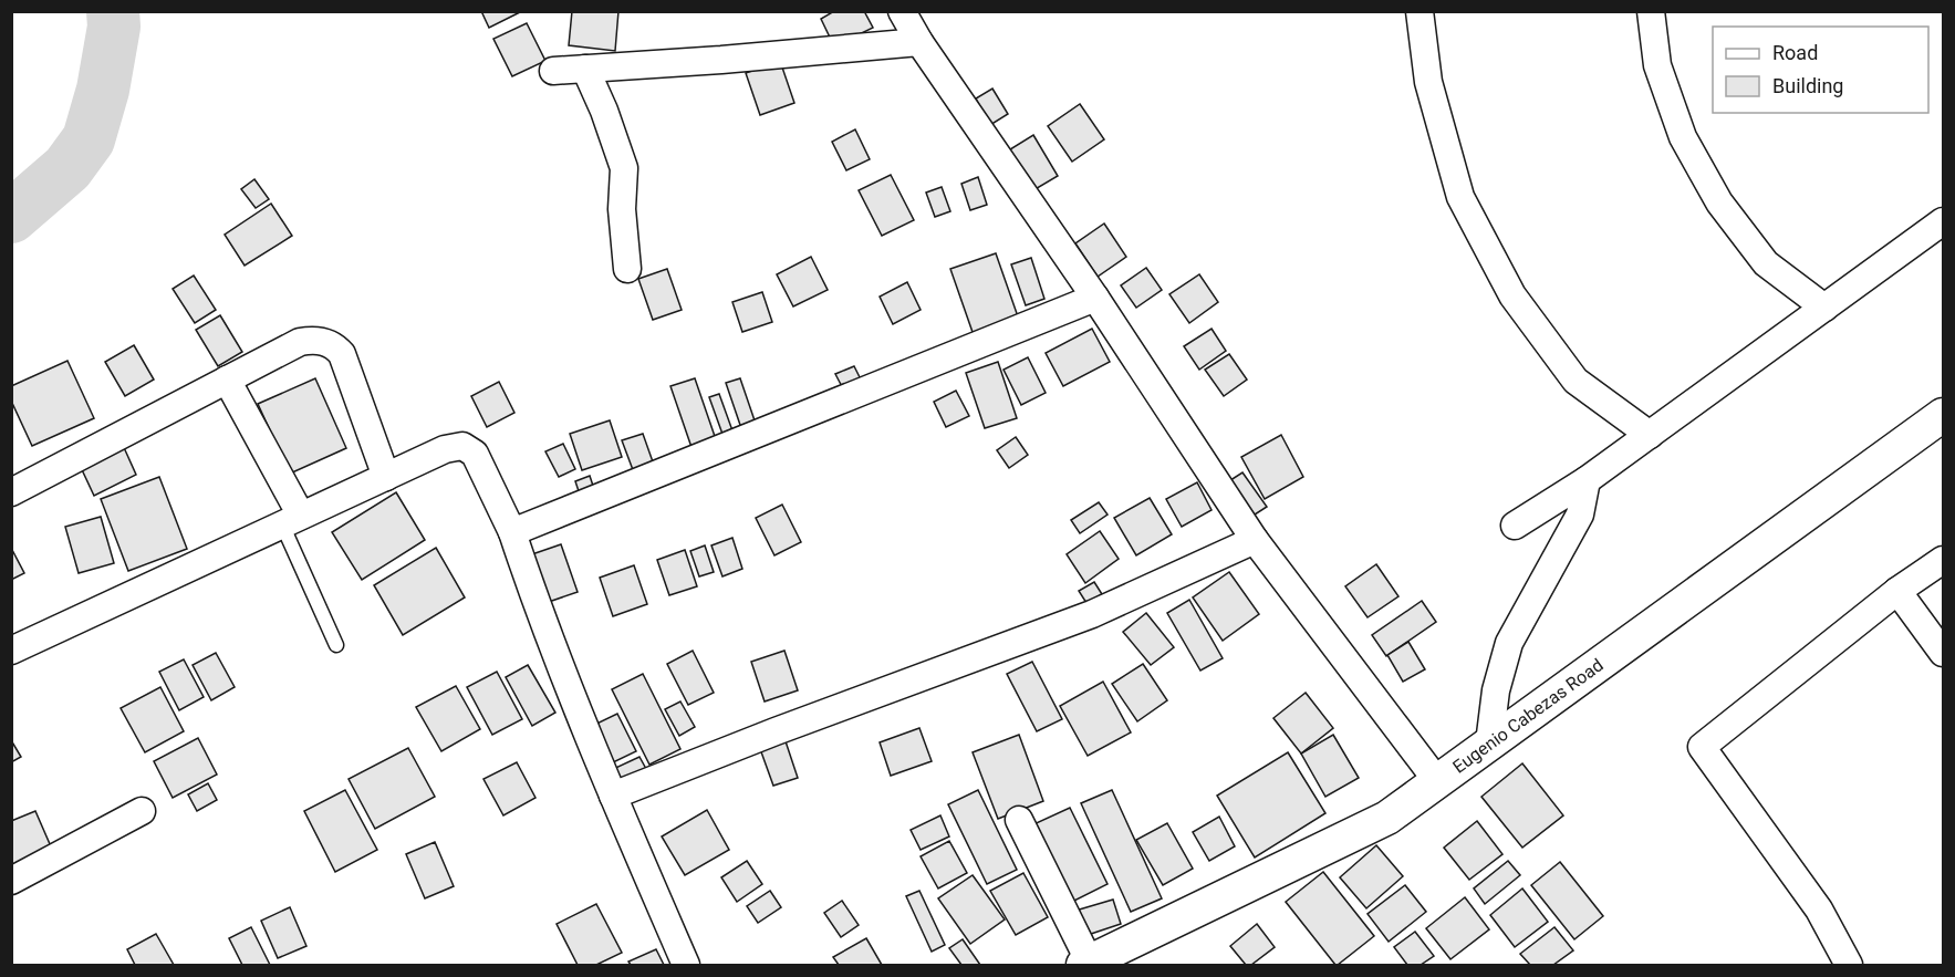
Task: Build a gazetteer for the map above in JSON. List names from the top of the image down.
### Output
{
  "streets": {
    "street": ["Eugenio Cabezas Road"]
  },
  "legend": ["Road", "Building"]
}
